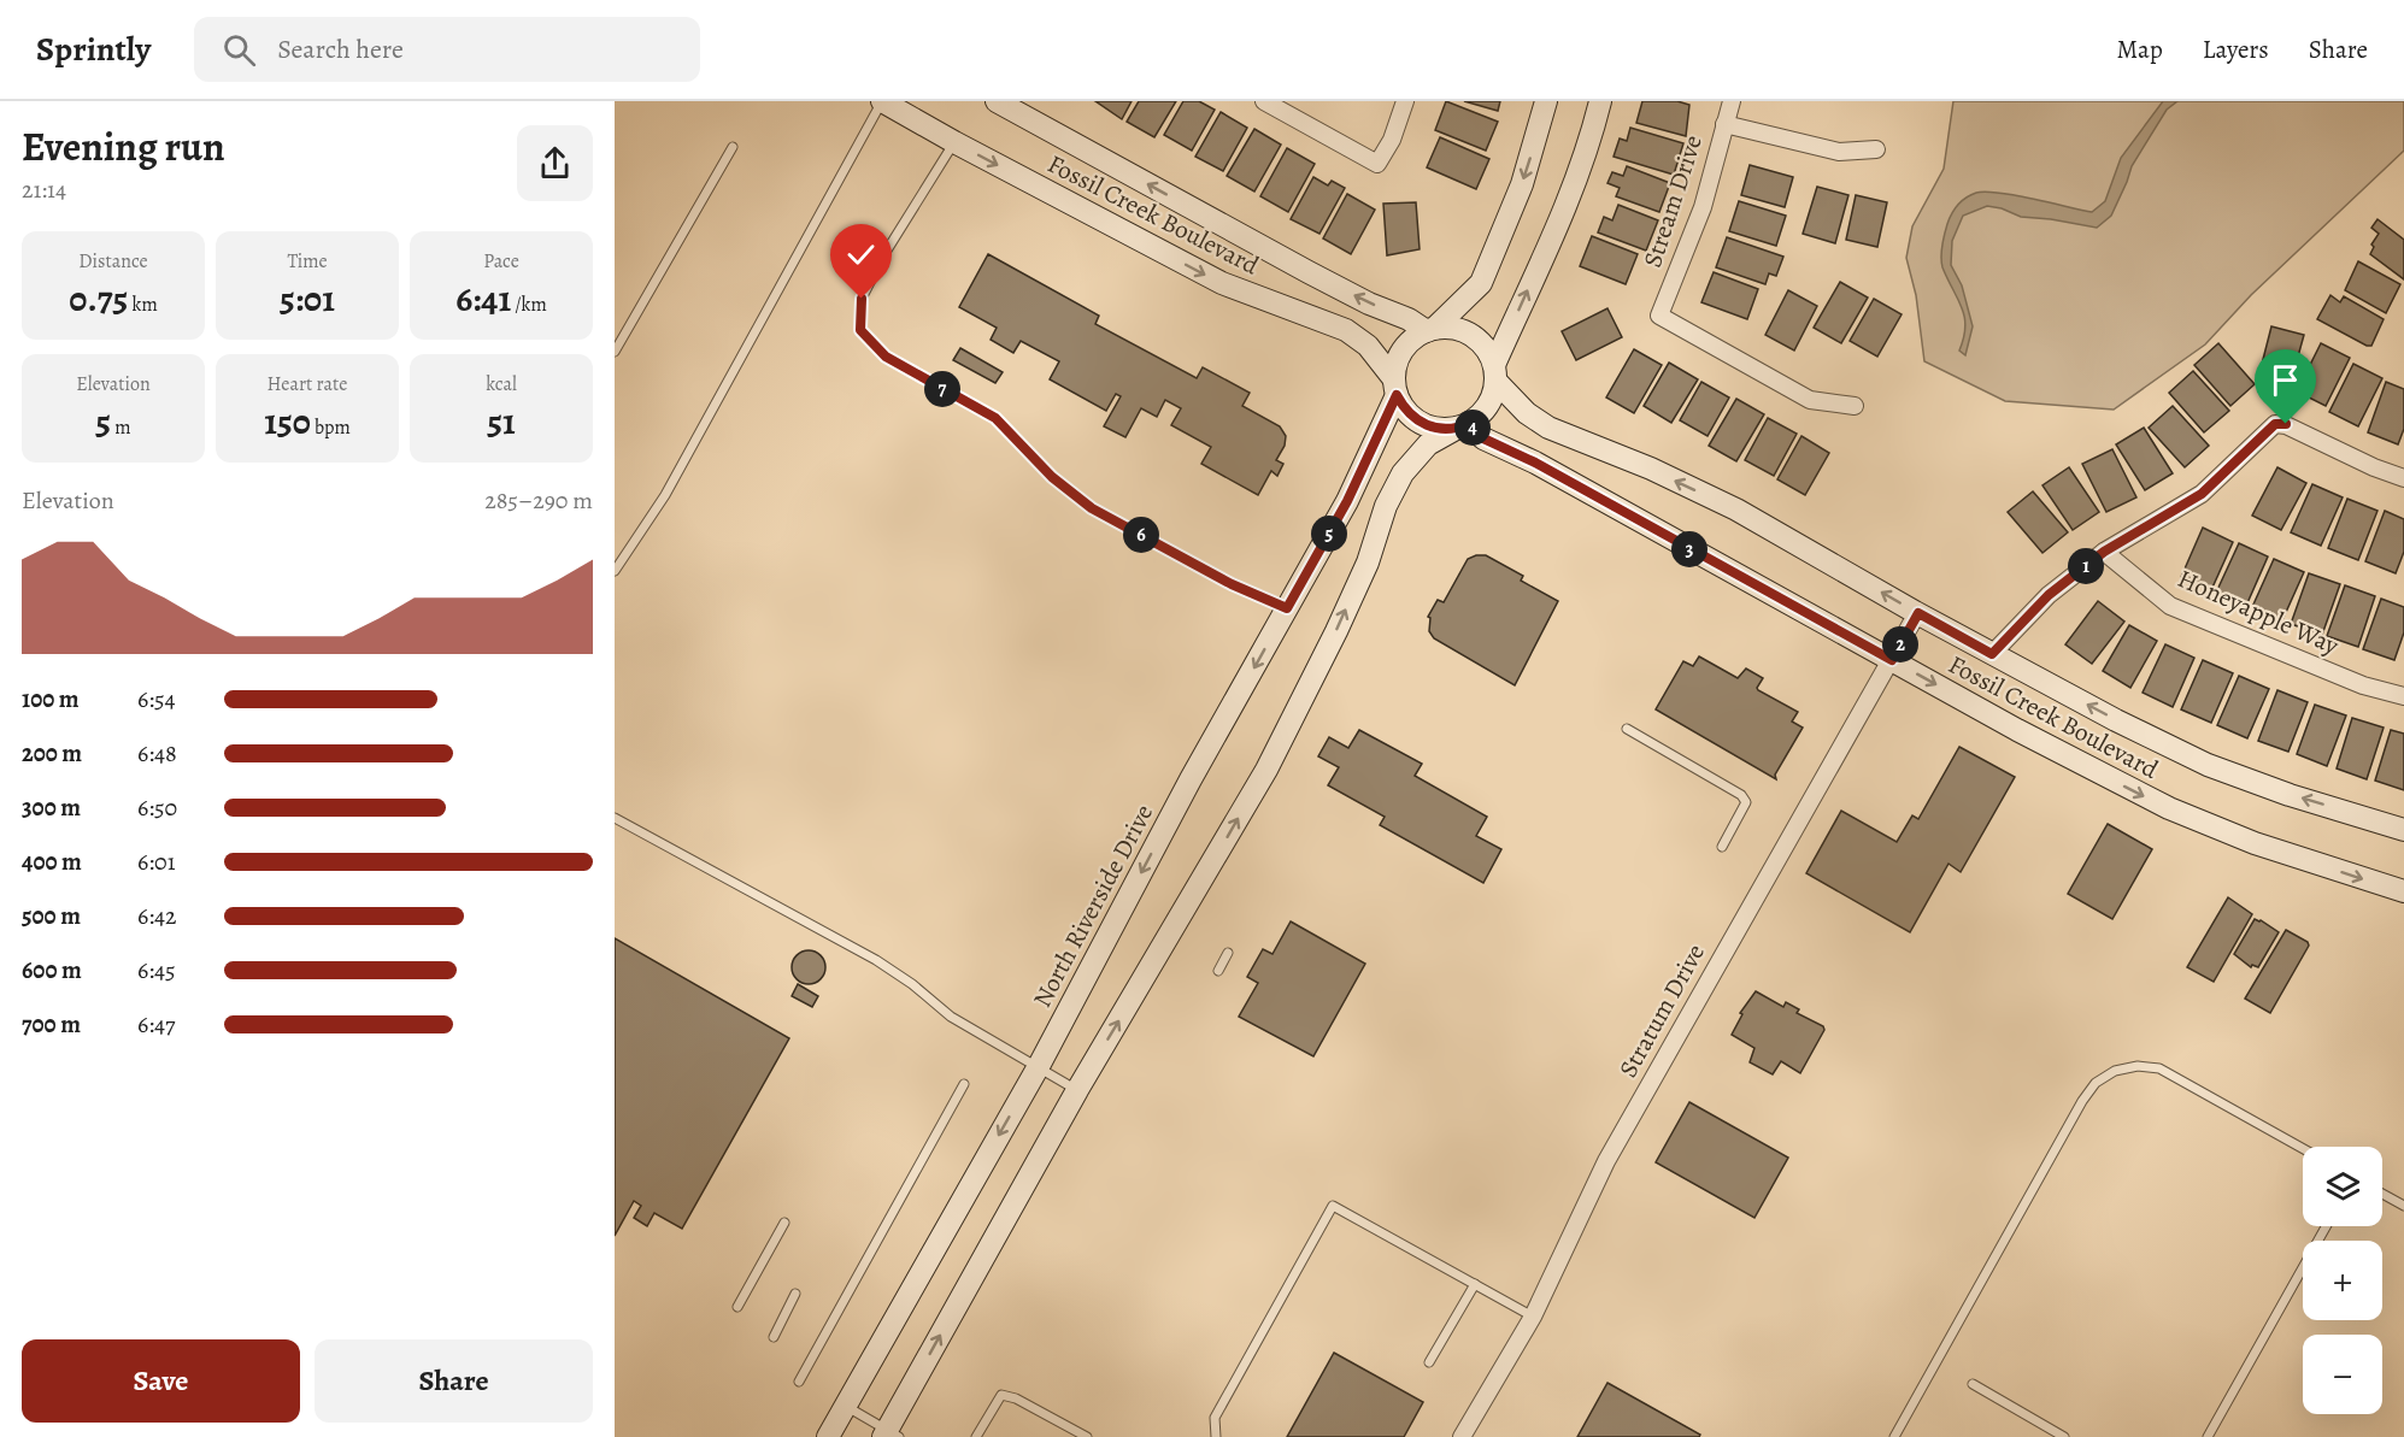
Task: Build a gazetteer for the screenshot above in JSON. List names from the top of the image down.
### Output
{
  "streets": {
    "main road": ["Fossil Creek Boulevard", "North Riverside Drive"],
    "street": ["Stream Drive", "Honeyapple Way", "Stratum Drive"]
  },
  "crossings": [
    ["Fossil Creek Boulevard", "North Riverside Drive"],
    ["Fossil Creek Boulevard", "Stratum Drive"]
  ],
  "page": {
    "header": "Sprintly",
    "search": "Search here",
    "nav": ["Map", "Layers", "Share"],
    "heading": ["Evening run", "21:14"],
    "stats": [
      ["Distance", "0.75 km"],
      ["Time", "5:01"],
      ["Pace", "6:41 /km"],
      ["Elevation", "5 m"],
      ["Heart rate", "150 bpm"],
      ["kcal", "51"]
    ],
    "pins": [
      "7",
      "4",
      "5",
      "6",
      "3",
      "1",
      "2"
    ],
    "chart": ["Elevation", "285–290 m"],
    "list": [
      {
        "name": "100 m",
        "note": "6:54"
      },
      {
        "name": "200 m",
        "note": "6:48"
      },
      {
        "name": "300 m",
        "note": "6:50"
      },
      {
        "name": "400 m",
        "note": "6:01"
      },
      {
        "name": "500 m",
        "note": "6:42"
      },
      {
        "name": "600 m",
        "note": "6:45"
      },
      {
        "name": "700 m",
        "note": "6:47"
      }
    ],
    "map_buttons": ["+", "−"],
    "buttons": ["Save", "Share"]
  }
}
